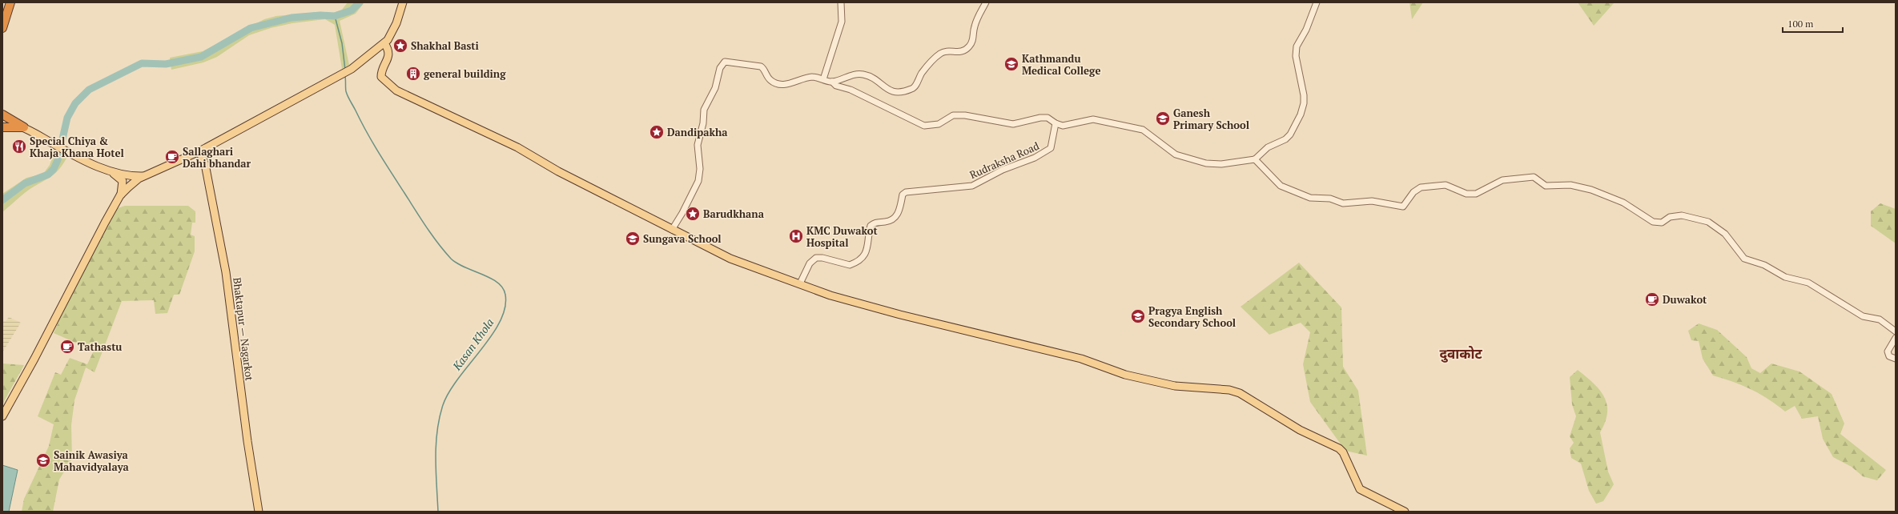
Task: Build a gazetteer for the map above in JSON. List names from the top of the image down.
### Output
{
  "streets": {
    "main road": ["Bhaktapur — Nagarkot"],
    "street": ["Rudraksha Road"]
  },
  "districts": ["दुवाकोट"],
  "water": ["Kasan Khola"],
  "places": {
    "place": ["Shakhal Basti", "Dandipakha", "Barudkhana"],
    "school or university": [
      "Kathmandu Medical College",
      "Ganesh Primary School",
      "Sungava School",
      "Pragya English Secondary School",
      "Sainik Awasiya Mahavidyalaya"
    ],
    "building": ["general building"],
    "restaurant": ["Special Chiya & Khaja Khana Hotel"],
    "cafe": ["Sallaghari Dahi bhandar", "Duwakot", "Tathastu"],
    "hospital": ["KMC Duwakot Hospital"]
  },
  "scale_bar": "100 m"
}
